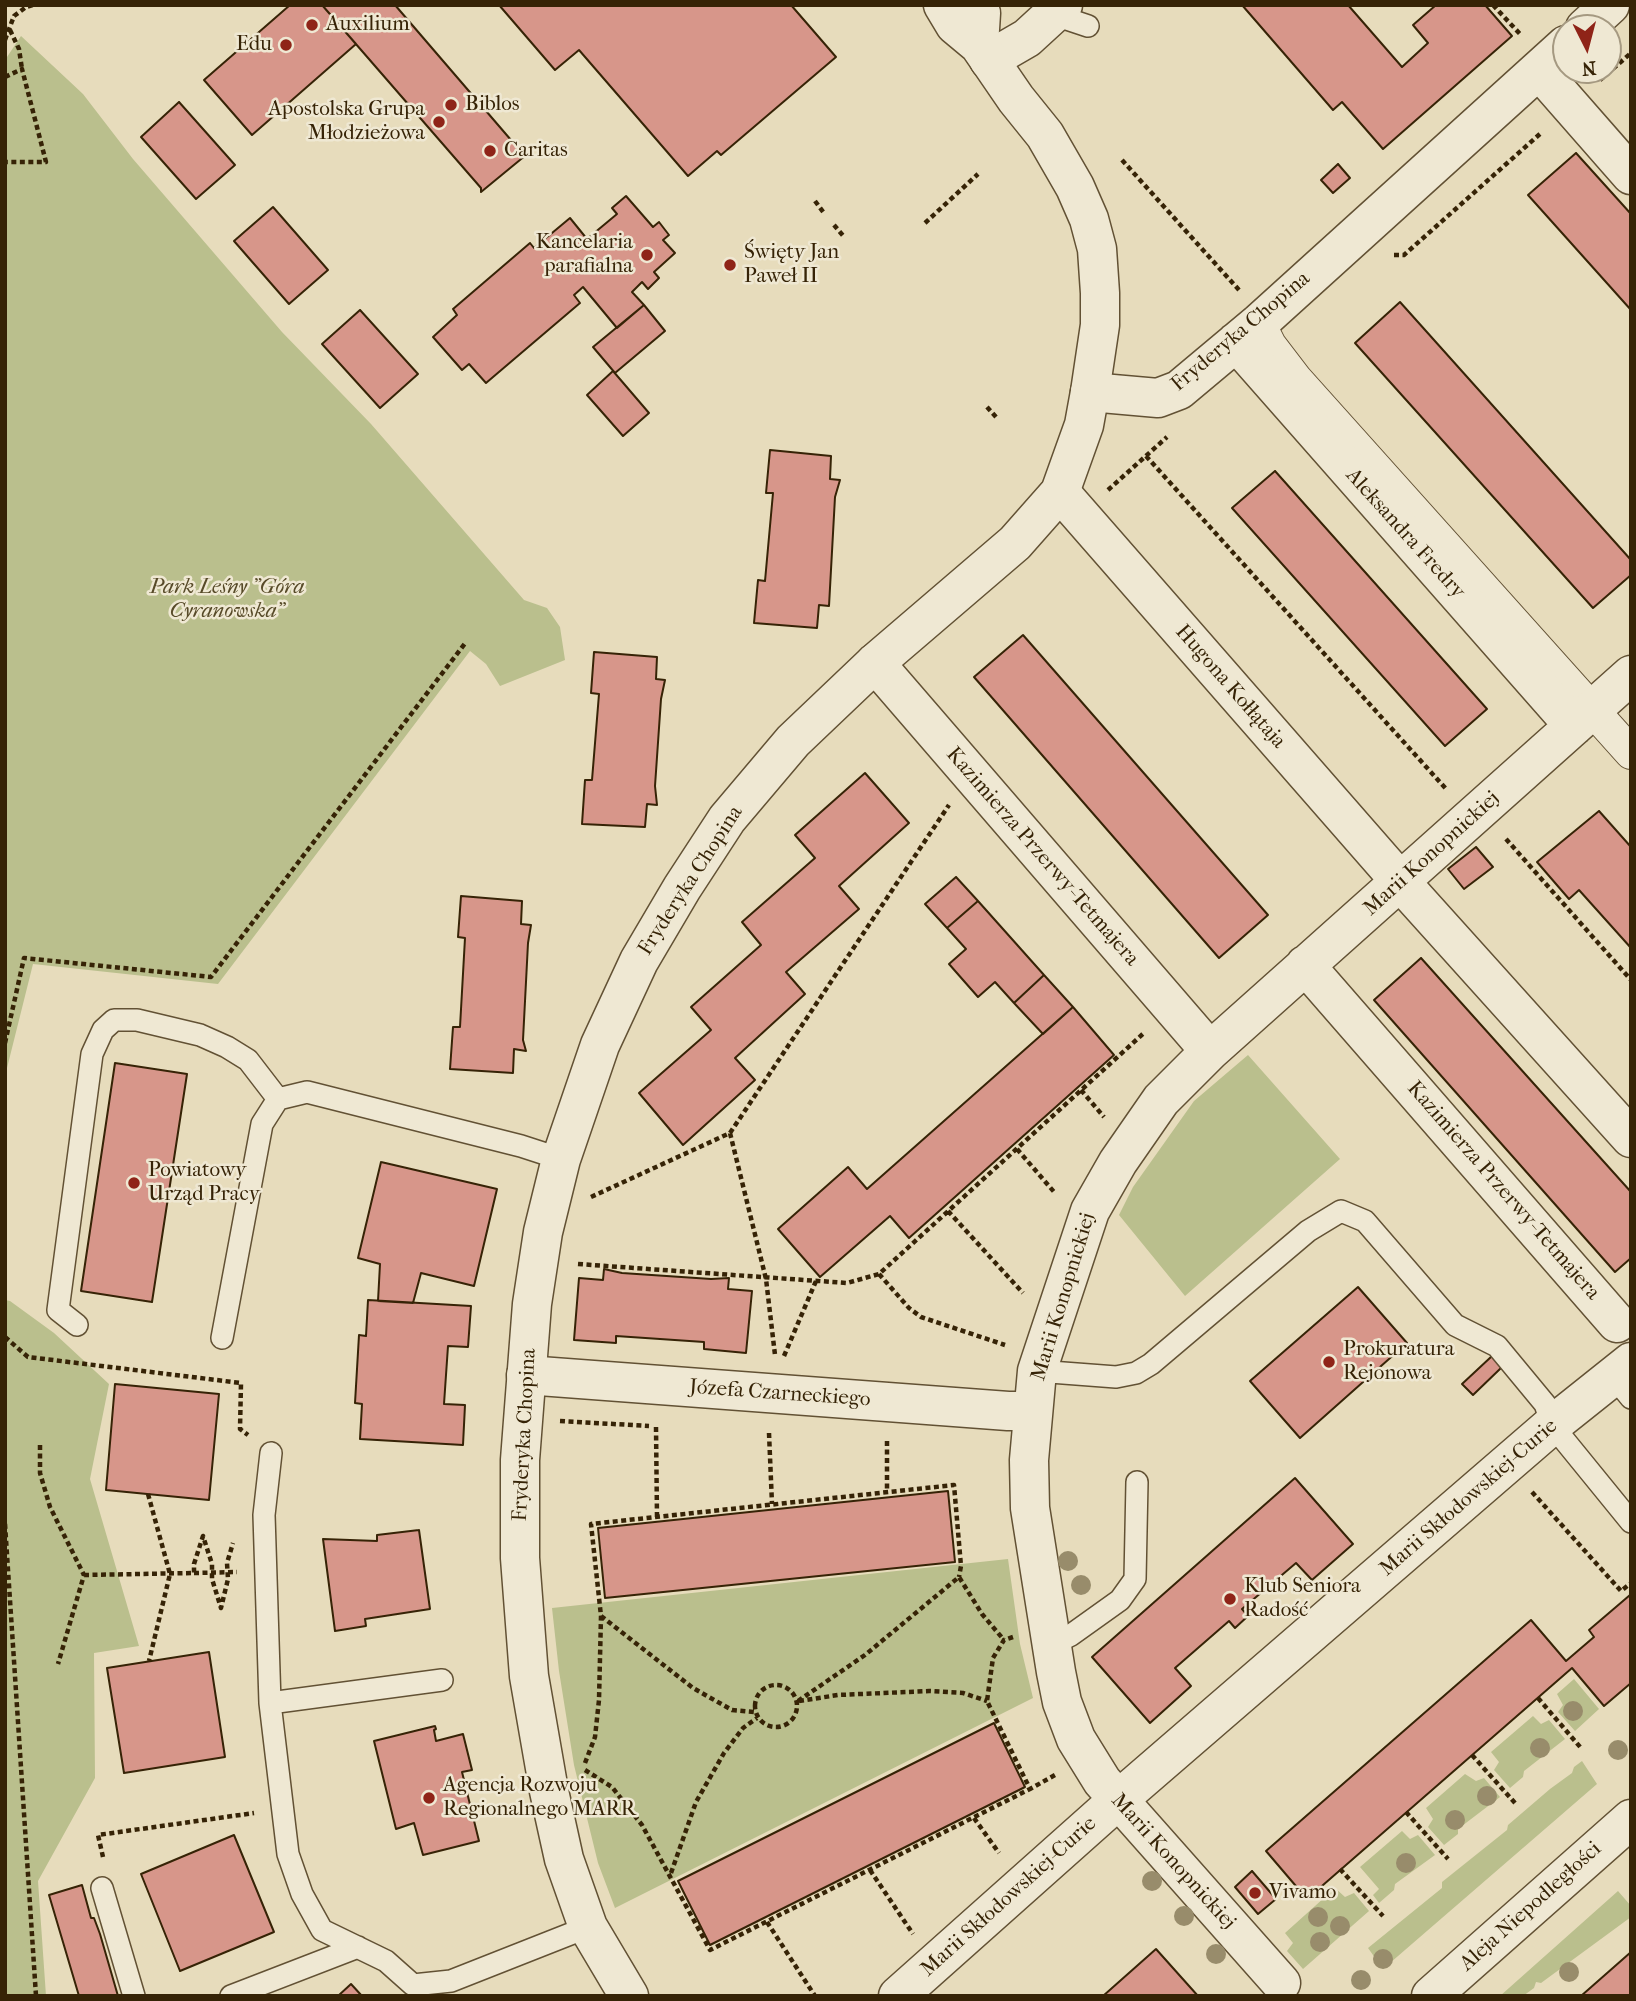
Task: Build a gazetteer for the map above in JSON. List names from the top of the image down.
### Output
{
  "streets": {
    "street": [
      "Fryderyka Chopina",
      "Aleksandra Fredry",
      "Hugona Kołłątaja",
      "Marii Konopnickiej",
      "Kazimierza Przerwy-Tetmajera",
      "Józefa Czarneckiego",
      "Marii Skłodowskiej-Curie",
      "Aleja Niepodległości"
    ]
  },
  "crossings": [
    ["Fryderyka Chopina", "Aleksandra Fredry"],
    ["Fryderyka Chopina", "Hugona Kołłątaja"],
    ["Fryderyka Chopina", "Kazimierza Przerwy-Tetmajera"],
    ["Fryderyka Chopina", "Józefa Czarneckiego"],
    ["Aleksandra Fredry", "Marii Konopnickiej"],
    ["Hugona Kołłątaja", "Marii Konopnickiej"],
    ["Marii Konopnickiej", "Kazimierza Przerwy-Tetmajera"],
    ["Marii Konopnickiej", "Józefa Czarneckiego"],
    ["Marii Konopnickiej", "Marii Skłodowskiej-Curie"]
  ],
  "parks": ["Park Leśny \"Góra Cyranowska\""],
  "places": [
    "Auxilium",
    "Edu",
    "Biblos",
    "Apostolska Grupa Młodzieżowa",
    "Caritas",
    "Kancelaria parafialna",
    "Święty Jan Paweł II",
    "Powiatowy Urząd Pracy",
    "Prokuratura Rejonowa",
    "Klub Seniora Radość",
    "Agencja Rozwoju Regionalnego MARR",
    "Vivamo"
  ],
  "north": "bottom"
}
